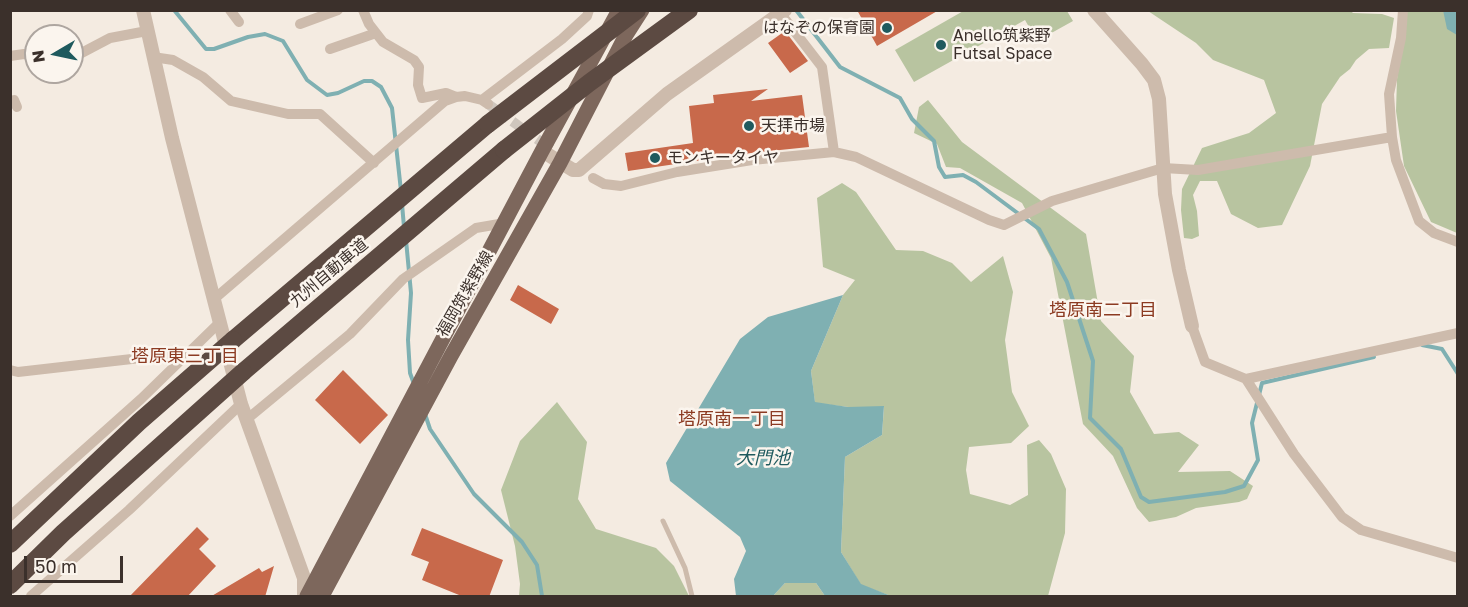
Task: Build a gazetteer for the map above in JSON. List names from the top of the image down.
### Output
{
  "streets": {
    "highway": ["九州自動車道"],
    "main road": ["福岡筑紫野線"]
  },
  "districts": ["塔原南二丁目", "塔原東三丁目", "塔原南一丁目"],
  "water": ["大門池"],
  "places": [
    "はなぞの保育園",
    "Anello筑紫野 Futsal Space",
    "天拝市場",
    "モンキータイヤ"
  ],
  "scale_bar": "50 m",
  "north": "left"
}
